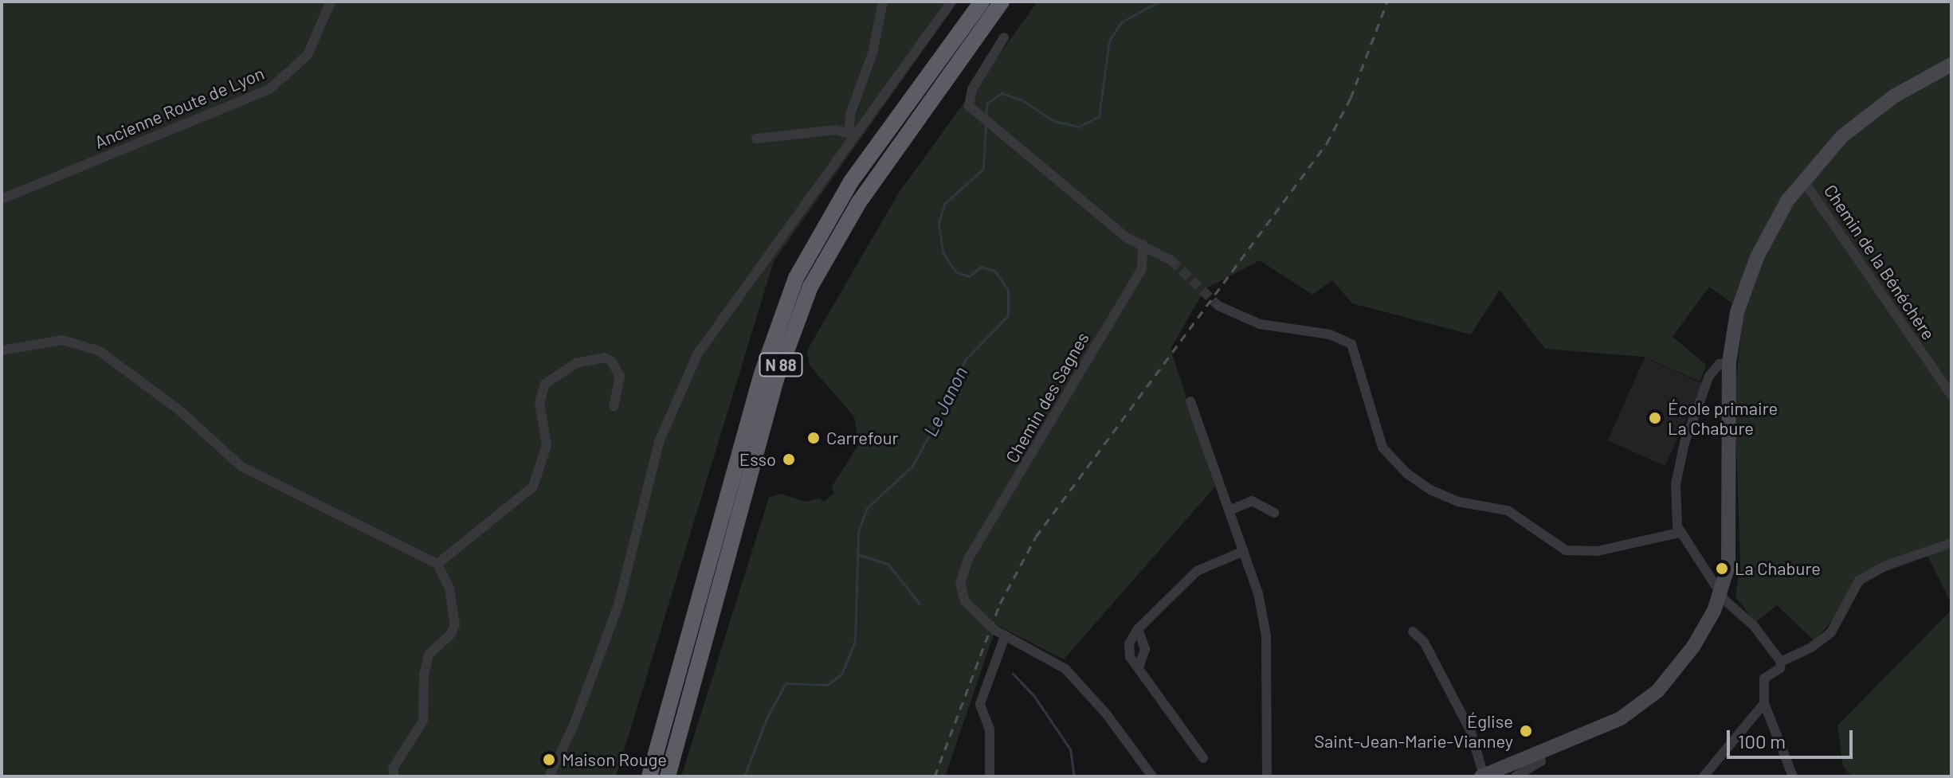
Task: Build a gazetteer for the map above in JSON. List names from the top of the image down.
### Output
{
  "streets": {
    "highway": ["N 88"],
    "street": ["Ancienne Route de Lyon", "Chemin de la Bénéchère", "Chemin des Sagnes"]
  },
  "water": ["Le Janon"],
  "places": [
    "École primaire La Chabure",
    "Carrefour",
    "Esso",
    "La Chabure",
    "Église Saint-Jean-Marie-Vianney",
    "Maison Rouge"
  ],
  "scale_bar": "100 m"
}
